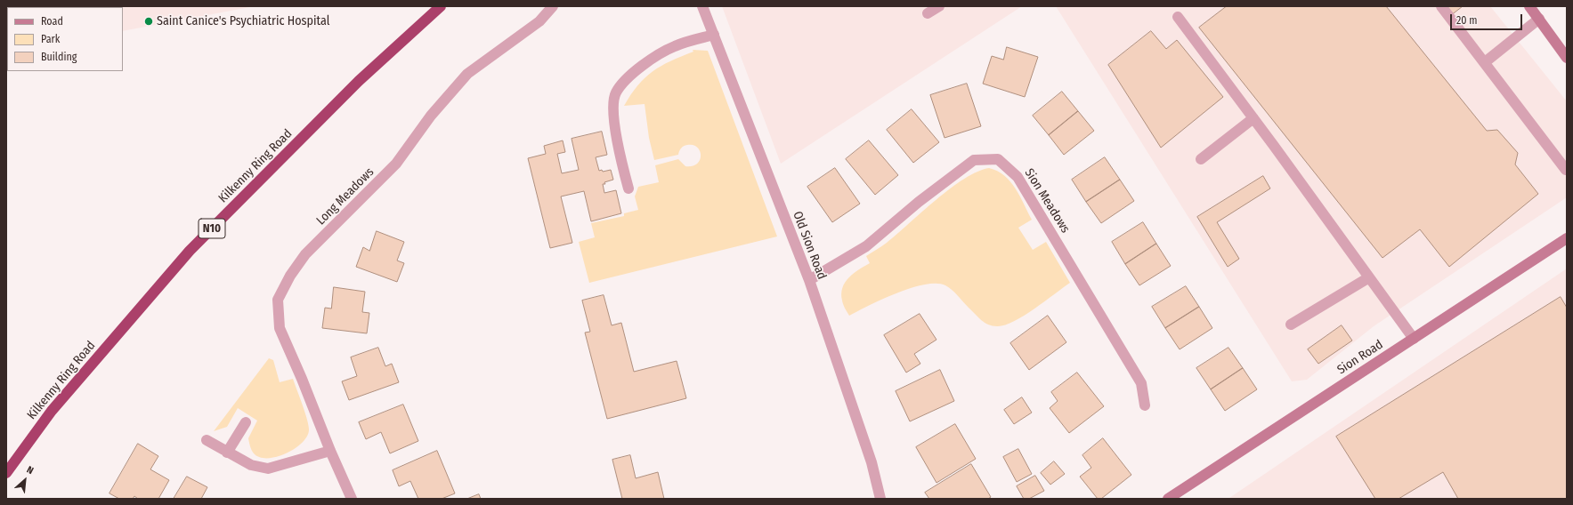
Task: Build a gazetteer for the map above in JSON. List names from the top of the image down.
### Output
{
  "streets": {
    "highway": ["Kilkenny Ring Road", "N10"],
    "street": [
      "Long Meadows",
      "Sion Meadows",
      "Old Sion Road",
      "Sion Road"
    ]
  },
  "crossings": [
    ["Sion Meadows", "Old Sion Road"]
  ],
  "places": ["Saint Canice's Psychiatric Hospital"],
  "legend": ["Road", "Park", "Building"],
  "scale_bar": "20 m",
  "north": "top right"
}
